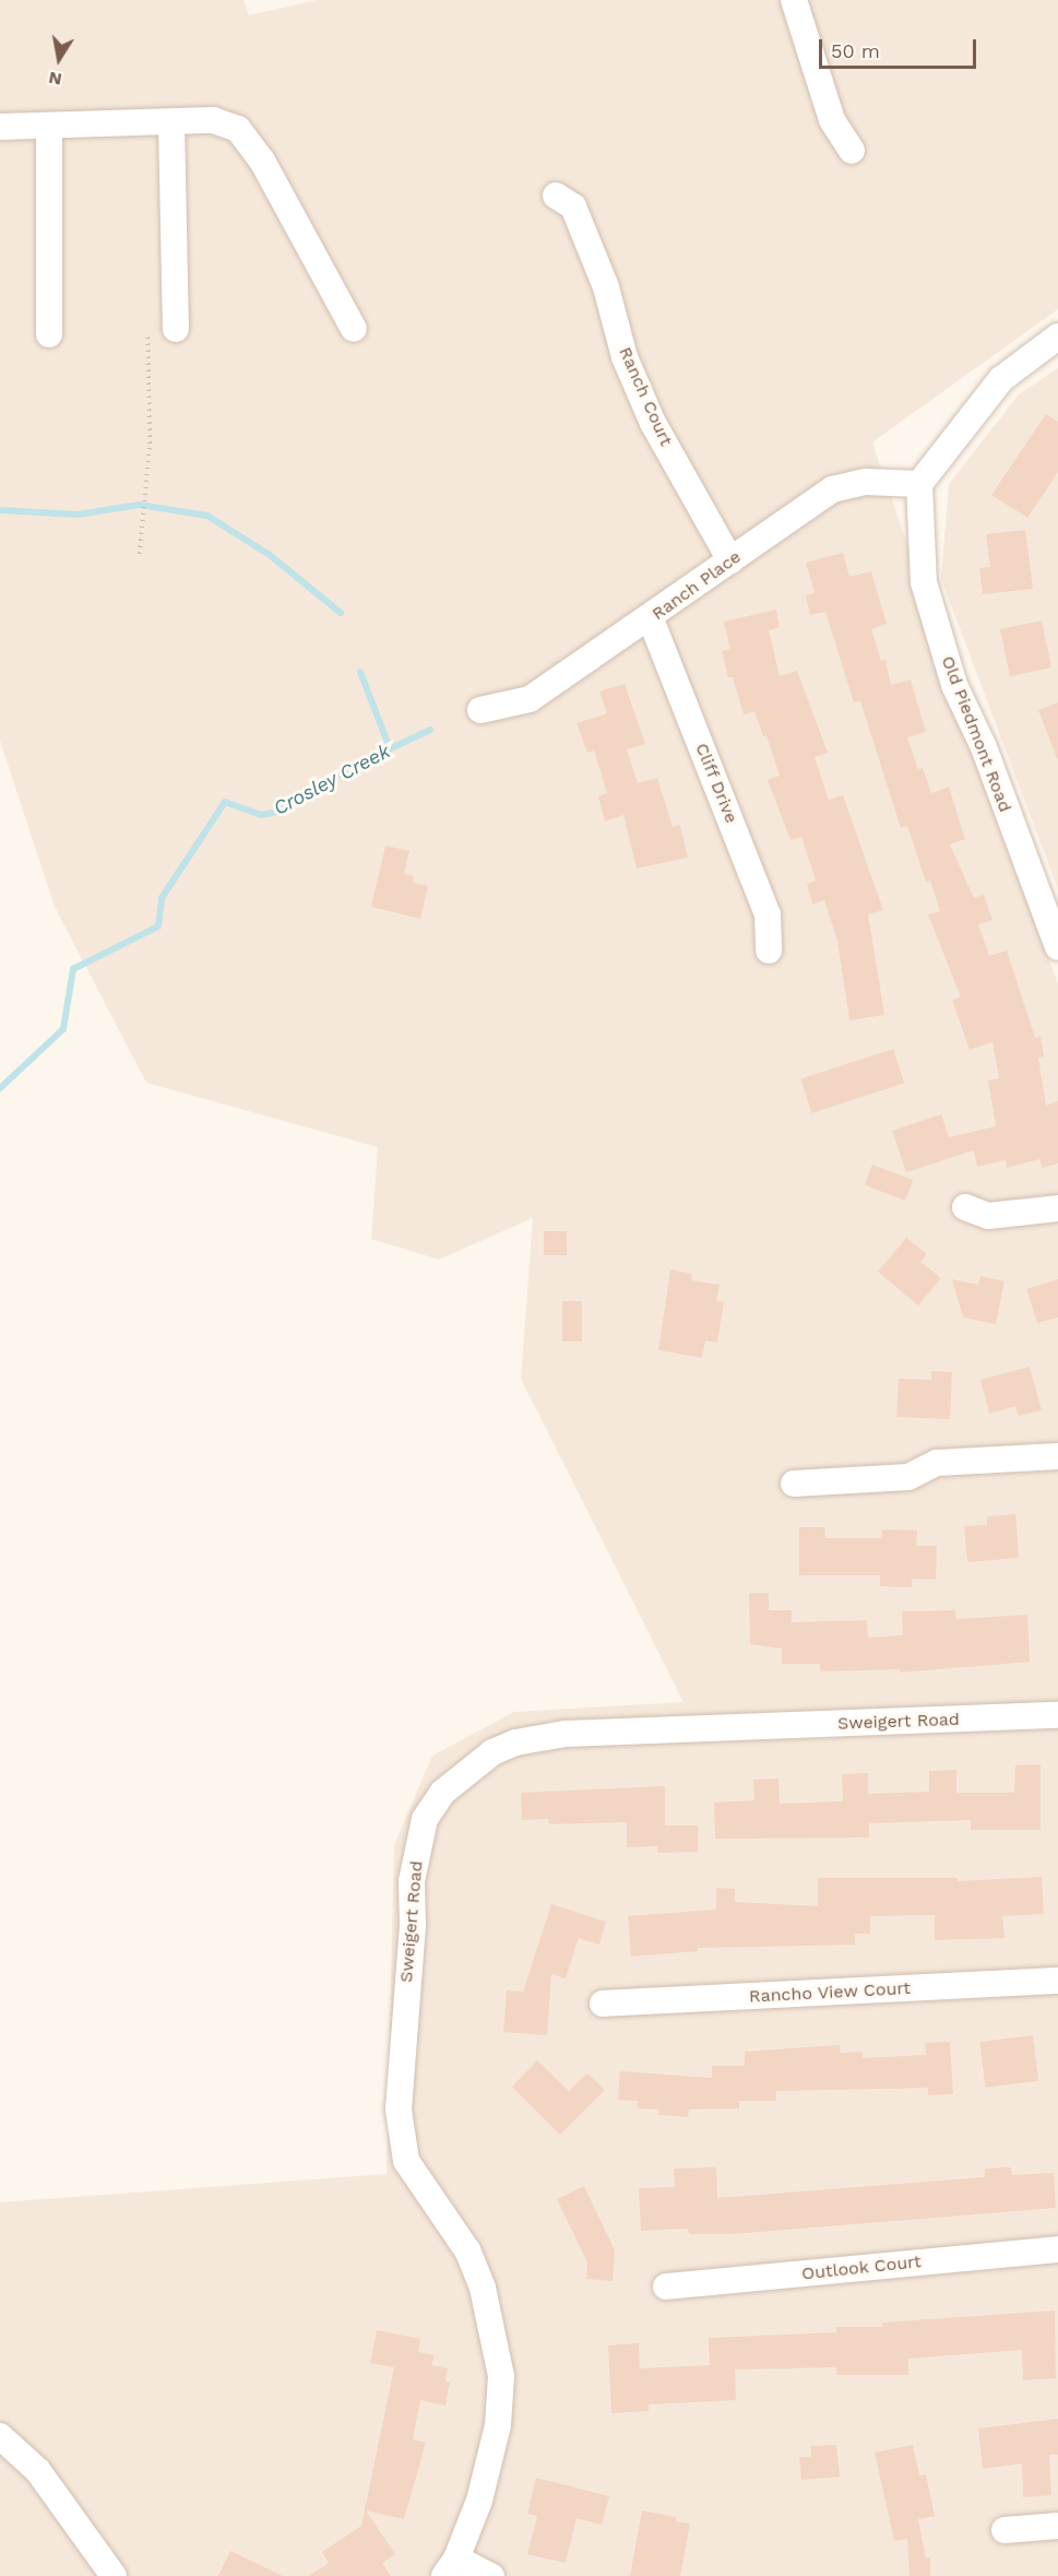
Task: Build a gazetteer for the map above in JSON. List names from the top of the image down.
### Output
{
  "streets": {
    "street": [
      "Ranch Court",
      "Ranch Place",
      "Old Piedmont Road",
      "Cliff Drive",
      "Sweigert Road",
      "Rancho View Court",
      "Outlook Court"
    ]
  },
  "crossings": [
    ["Ranch Court", "Ranch Place"],
    ["Ranch Place", "Old Piedmont Road"],
    ["Ranch Place", "Cliff Drive"]
  ],
  "water": ["Crosley Creek"],
  "scale_bar": "50 m",
  "north": "bottom"
}
